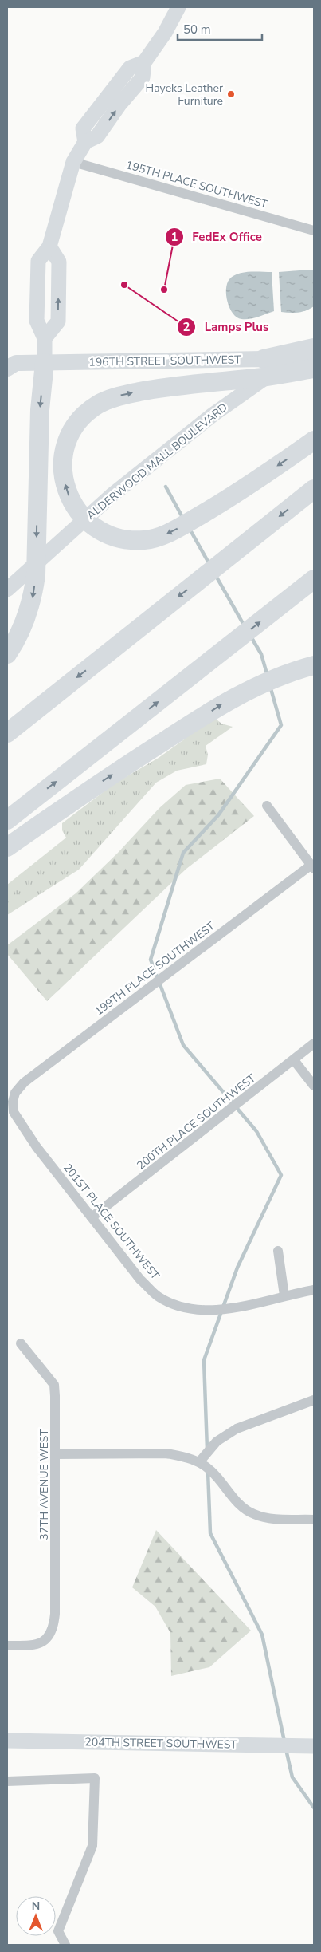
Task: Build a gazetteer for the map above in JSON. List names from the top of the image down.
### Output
{
  "streets": {
    "main road": ["196TH STREET SOUTHWEST", "ALDERWOOD MALL BOULEVARD", "204TH STREET SOUTHWEST"],
    "street": [
      "195TH PLACE SOUTHWEST",
      "199TH PLACE SOUTHWEST",
      "200TH PLACE SOUTHWEST",
      "201ST PLACE SOUTHWEST",
      "37TH AVENUE WEST"
    ]
  },
  "crossings": [
    ["199TH PLACE SOUTHWEST", "201ST PLACE SOUTHWEST"],
    ["200TH PLACE SOUTHWEST", "201ST PLACE SOUTHWEST"]
  ],
  "places": ["Hayeks Leather Furniture", "Lamps Plus", "FedEx Office"],
  "scale_bar": "50 m",
  "north": "top"
}
